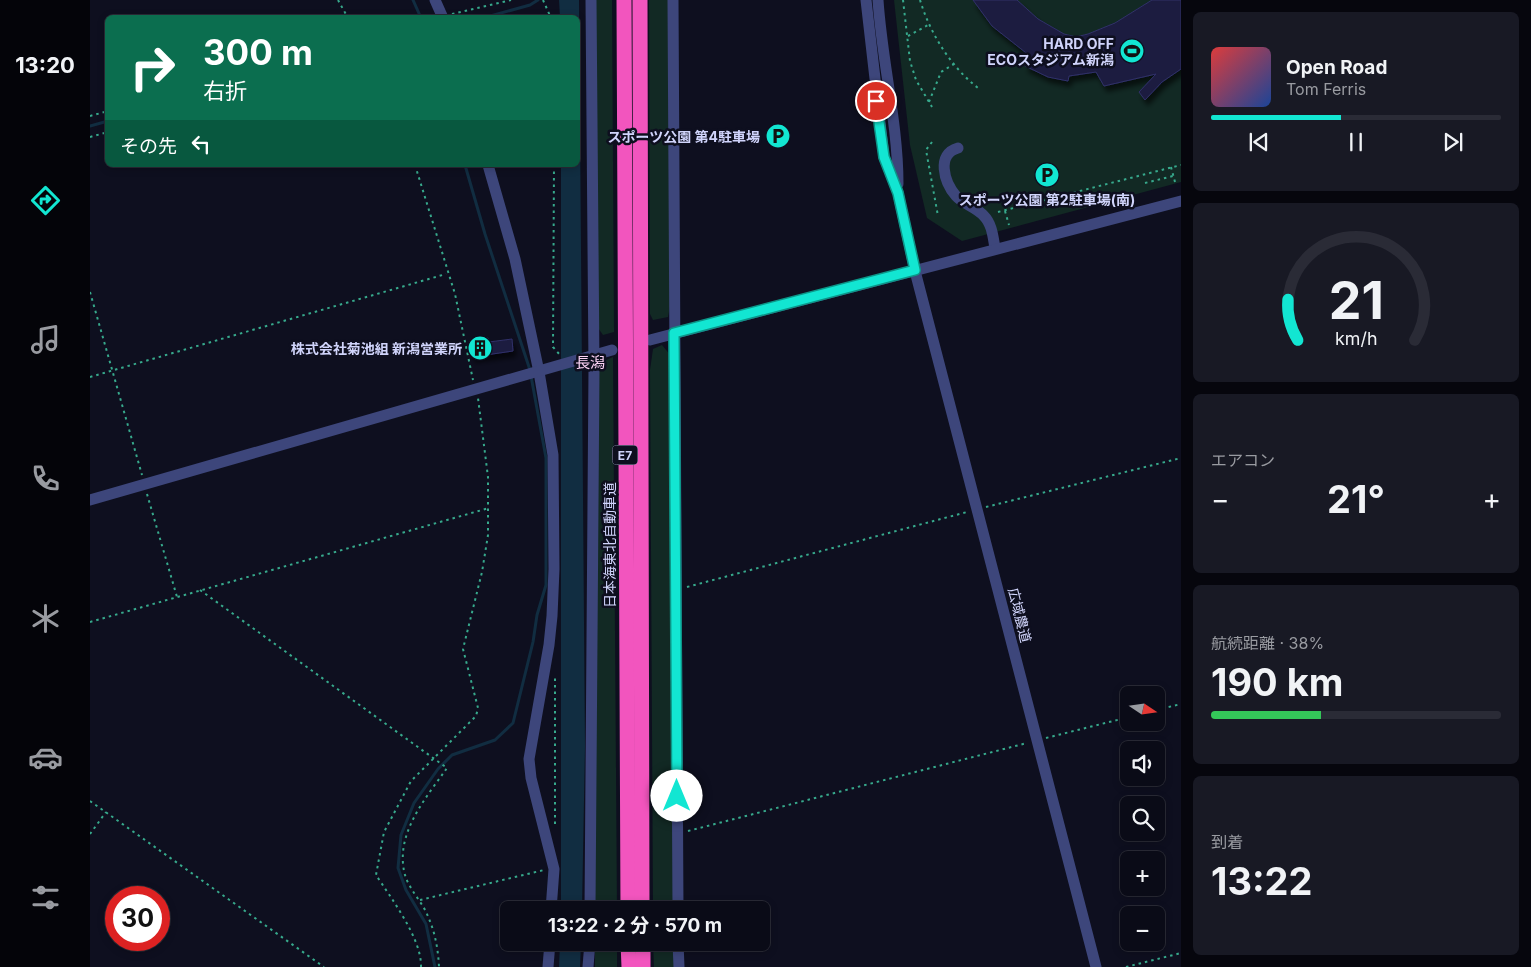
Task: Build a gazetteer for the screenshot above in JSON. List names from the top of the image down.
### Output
{
  "streets": {
    "highway": ["E7", "日本海東北自動車道"],
    "street": ["広域農道"]
  },
  "districts": ["長潟"],
  "places": {
    "sports": ["HARD OFF ECOスタジアム新潟"],
    "parking": ["スポーツ公園 第4駐車場", "スポーツ公園 第2駐車場(南)"],
    "building": ["株式会社菊池組 新潟営業所"]
  },
  "north": "right",
  "page": {
    "tabs": "13:20",
    "turn": ["300 m", "右折"],
    "song": ["Open Road", "Tom Ferris"],
    "then": "その先",
    "tile": [
      "エアコン",
      ["航続距離 · 38%", "190 km"],
      ["到着", "13:22"]
    ],
    "heat": ["−", "21°", "+"],
    "map_buttons": ["+", "−"],
    "limit": "30",
    "trip": "13:22 · 2 分 · 570 m",
    "gauge": ["21", "km/h"]
  }
}
